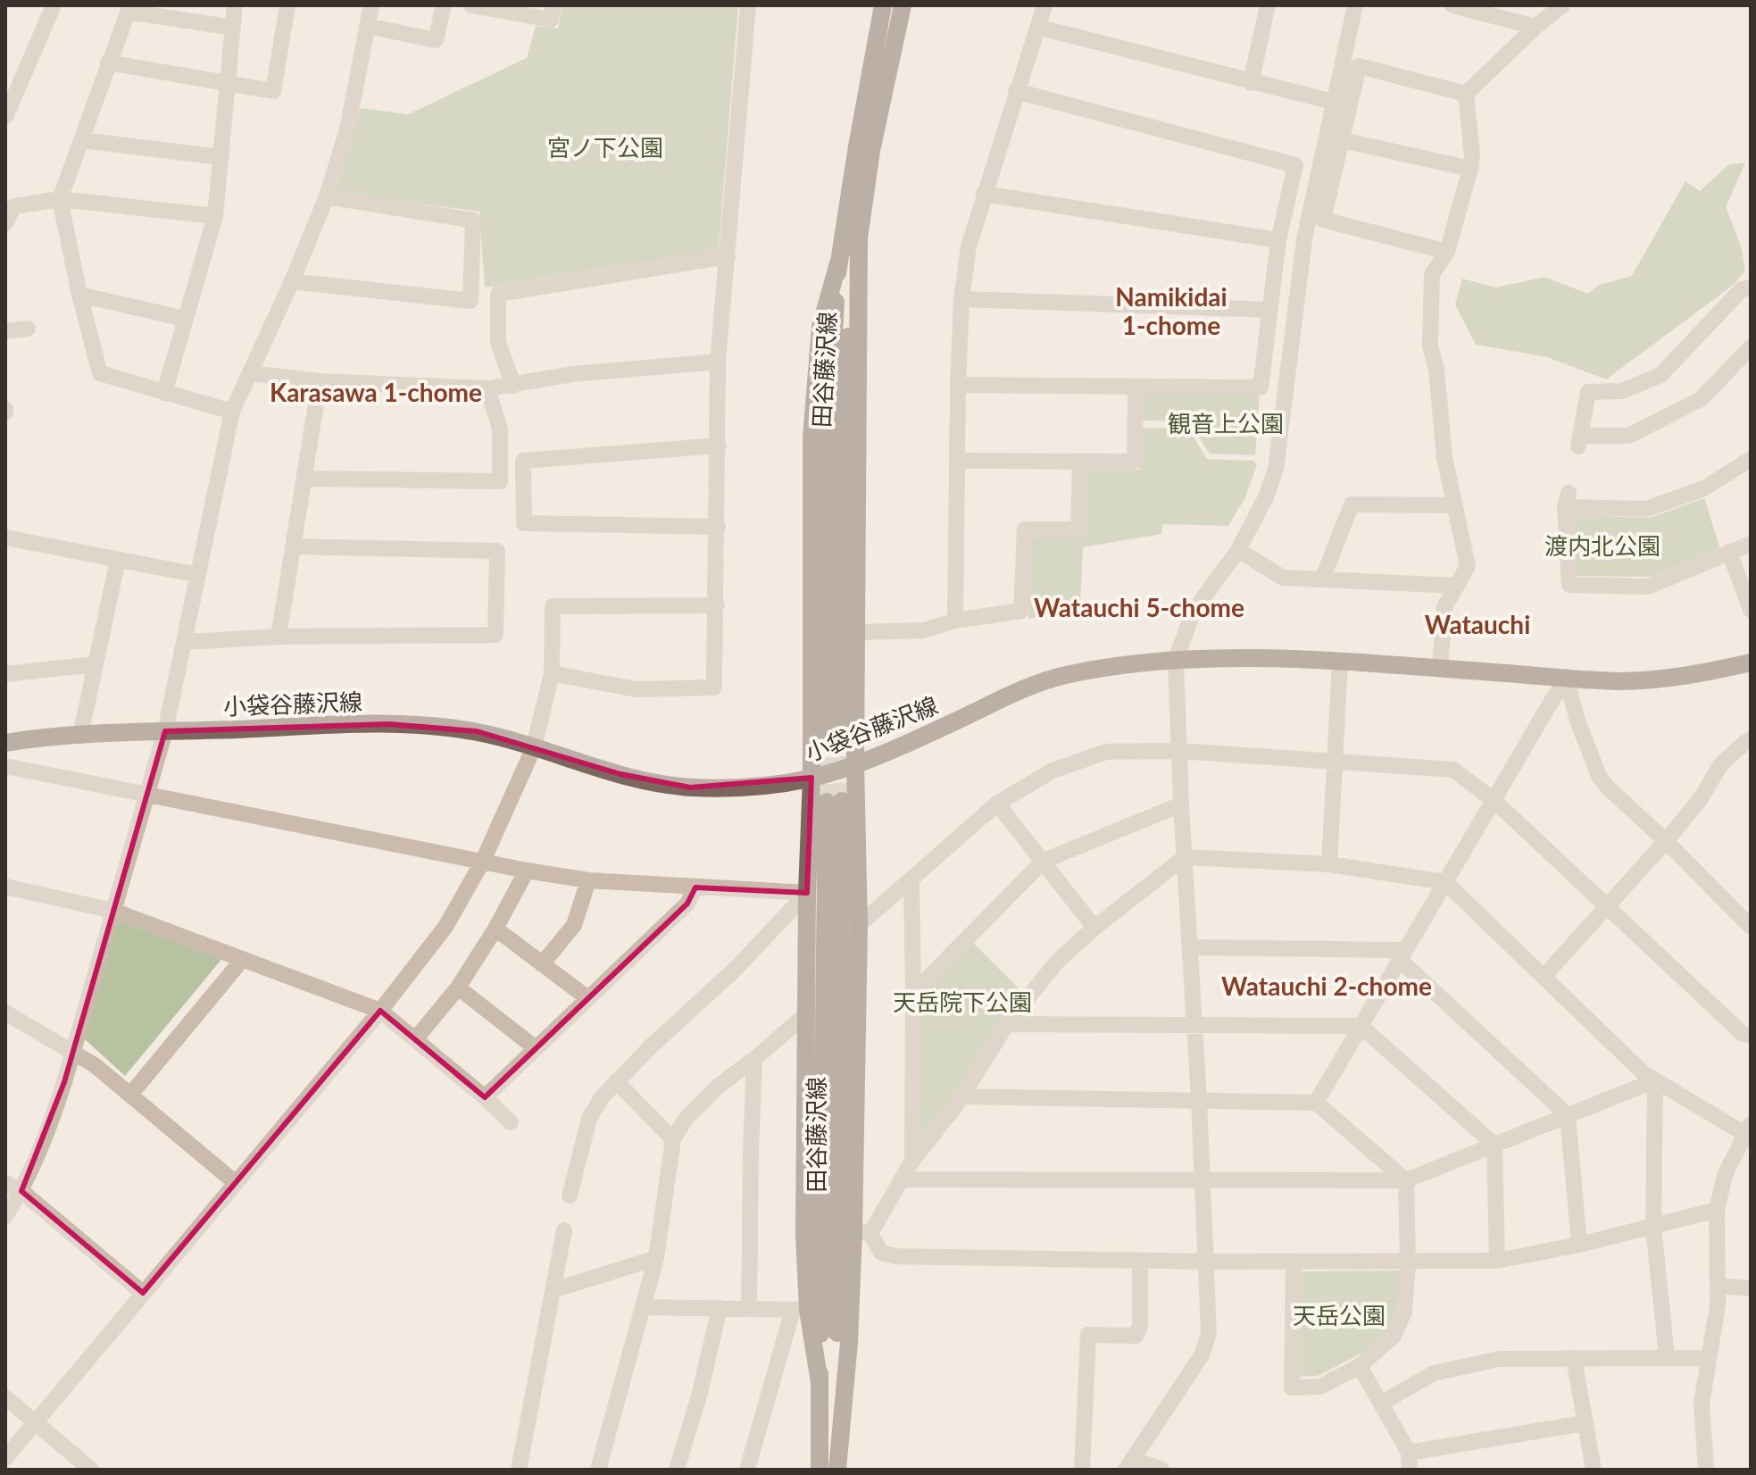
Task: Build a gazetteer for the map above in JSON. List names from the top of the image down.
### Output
{
  "streets": {
    "main road": ["田谷藤沢線", "小袋谷藤沢線"]
  },
  "districts": [
    "Namikidai 1-chome",
    "Karasawa 1-chome",
    "Watauchi 5-chome",
    "Watauchi",
    "Watauchi 2-chome"
  ],
  "parks": [
    "宮ノ下公園",
    "観音上公園",
    "渡内北公園",
    "天岳院下公園",
    "天岳公園"
  ]
}
